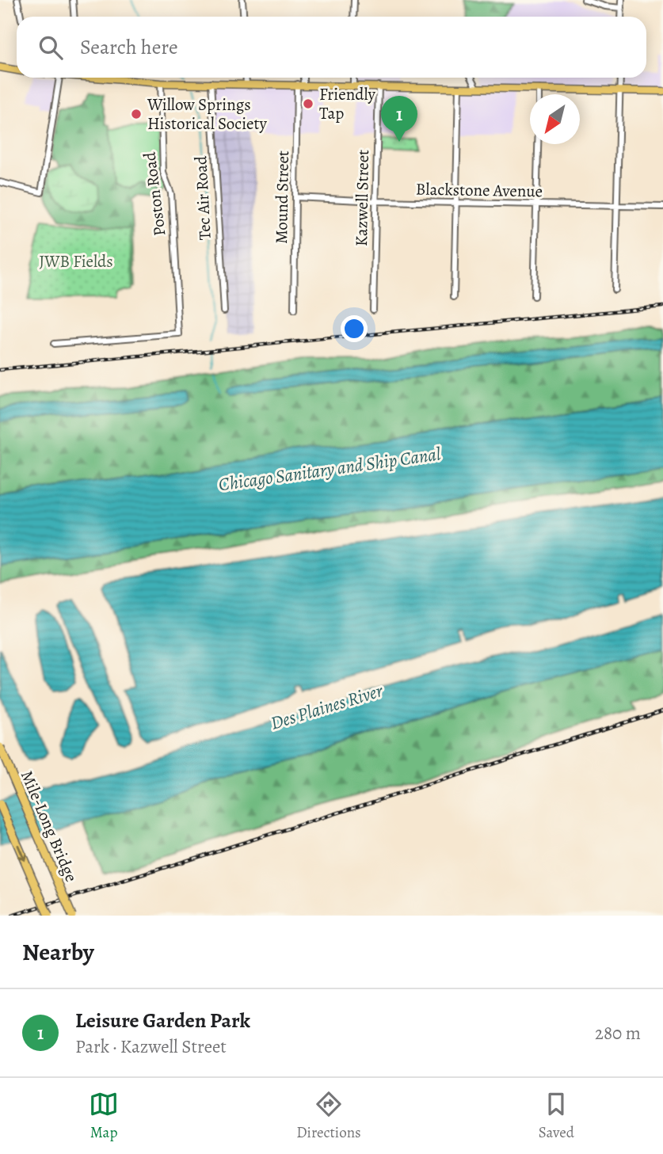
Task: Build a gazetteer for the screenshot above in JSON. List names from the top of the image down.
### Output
{
  "streets": {
    "highway": ["Mile-Long Bridge"],
    "street": [
      "Blackstone Avenue",
      "Poston Road",
      "Mound Street",
      "Tec Air Road",
      "Kazwell Street"
    ]
  },
  "crossings": [
    ["Blackstone Avenue", "Mound Street"],
    ["Blackstone Avenue", "Kazwell Street"]
  ],
  "water": ["Chicago Sanitary and Ship Canal", "Des Plaines River"],
  "parks": ["JWB Fields"],
  "places": ["Friendly Tap", "Willow Springs Historical Society"],
  "north": "bottom left",
  "page": {
    "search": "Search here",
    "pins": "1",
    "heading": "Nearby",
    "list": [
      {
        "mark": "1",
        "name": "Leisure Garden Park",
        "note": "Park · Kazwell Street",
        "value": "280 m"
      }
    ],
    "nav": ["Map", "Directions", "Saved"]
  }
}
